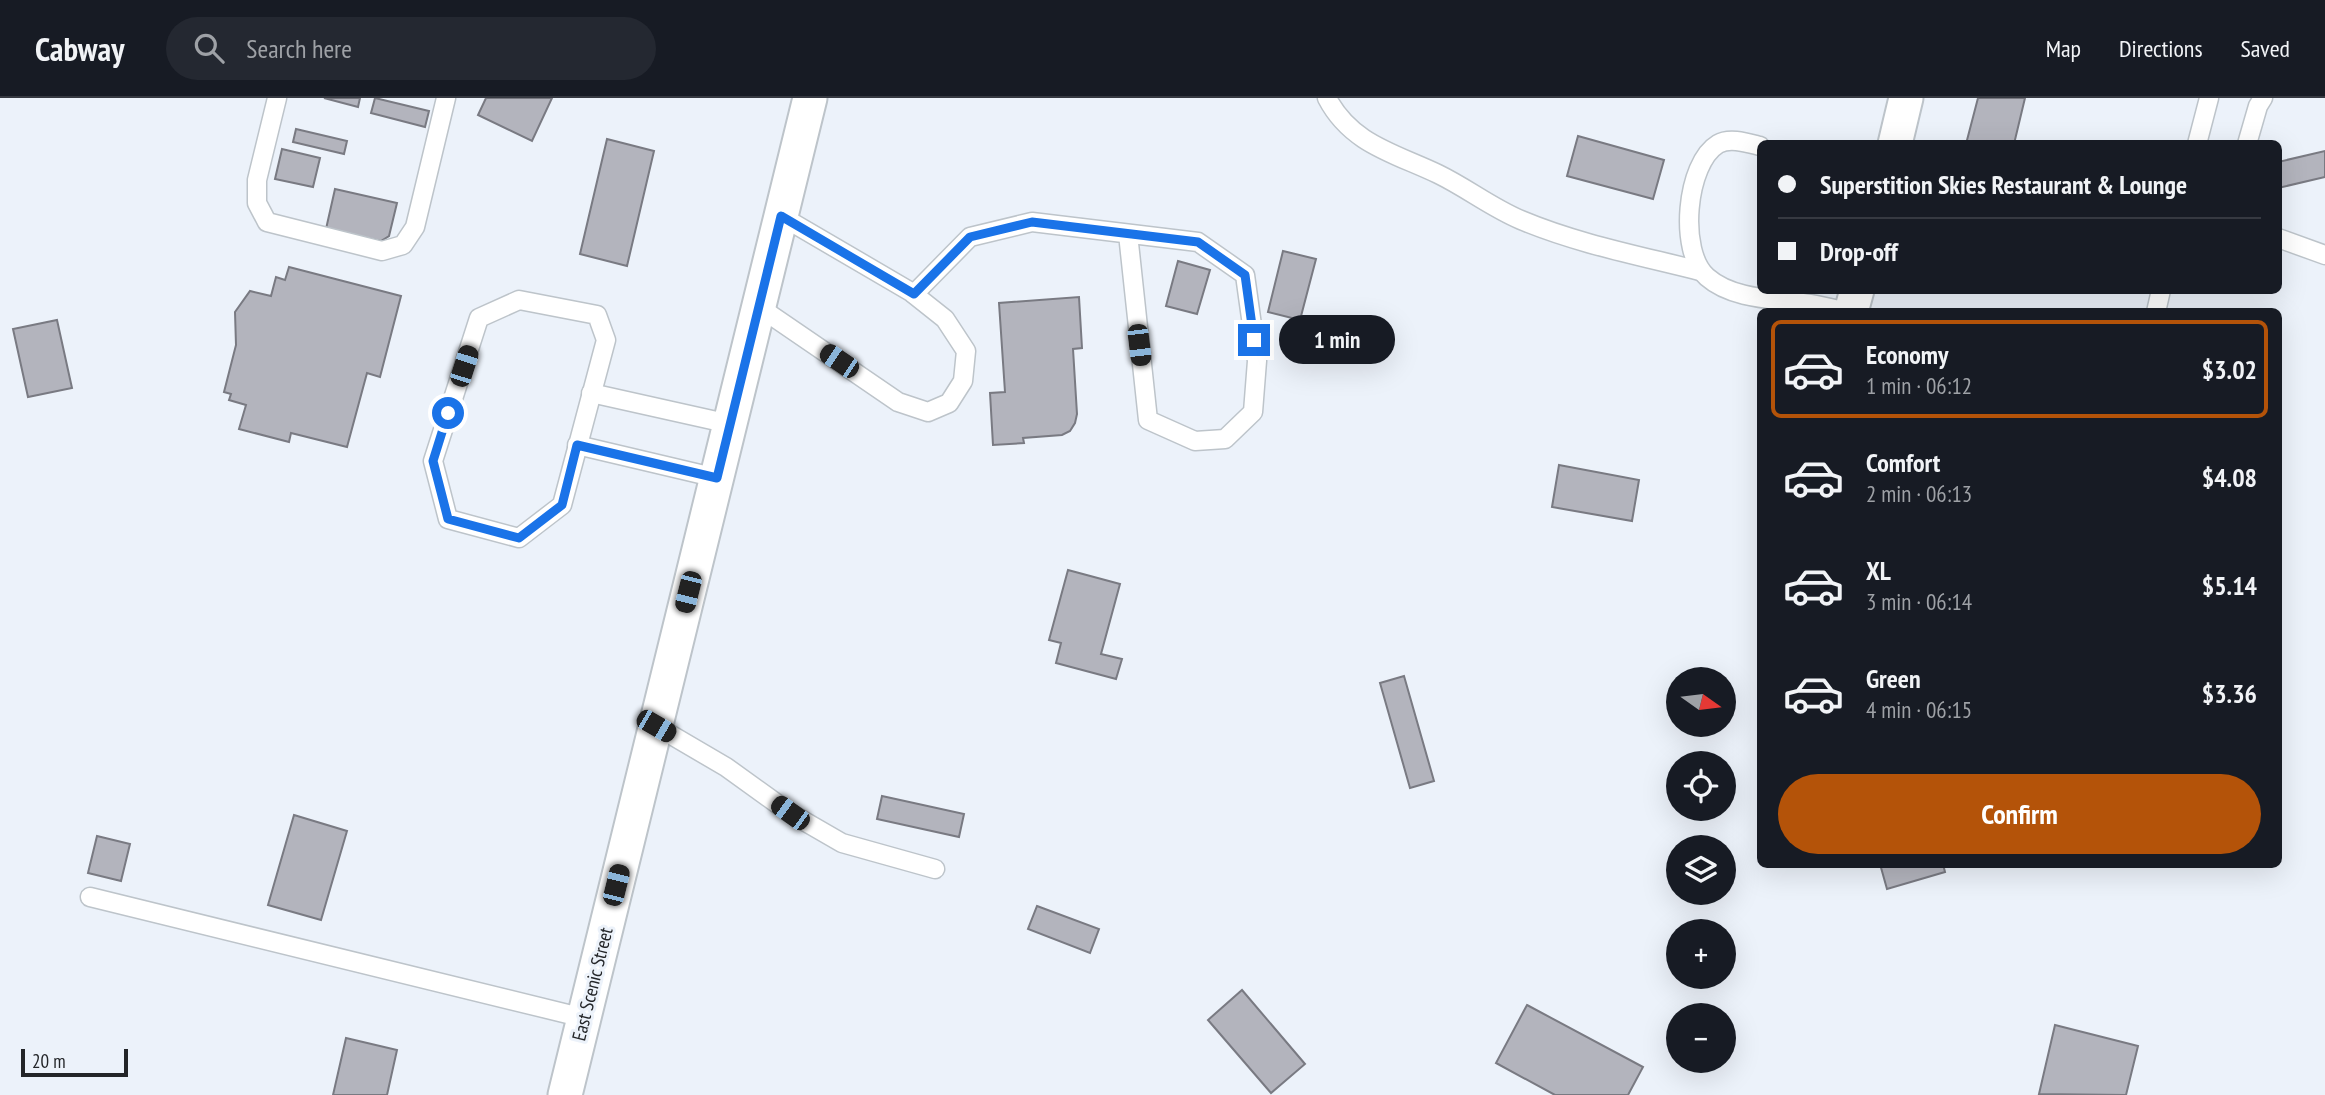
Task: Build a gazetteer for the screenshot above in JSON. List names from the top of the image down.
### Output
{
  "streets": {
    "street": ["East Scenic Street"]
  },
  "scale_bar": "20 m",
  "north": "right",
  "page": {
    "header": "Cabway",
    "search": "Search here",
    "nav": ["Map", "Directions", "Saved"],
    "banner": ["Superstition Skies Restaurant & Lounge", "Drop-off"],
    "bubble": "1 min",
    "list": [
      {
        "name": "Economy",
        "note": "1 min · 06:12",
        "value": "$3.02"
      },
      {
        "name": "Comfort",
        "note": "2 min · 06:13",
        "value": "$4.08"
      },
      {
        "name": "XL",
        "note": "3 min · 06:14",
        "value": "$5.14"
      },
      {
        "name": "Green",
        "note": "4 min · 06:15",
        "value": "$3.36"
      }
    ],
    "map_buttons": ["+", "−"],
    "buttons": "Confirm",
    "scale": "20 m"
  }
}
